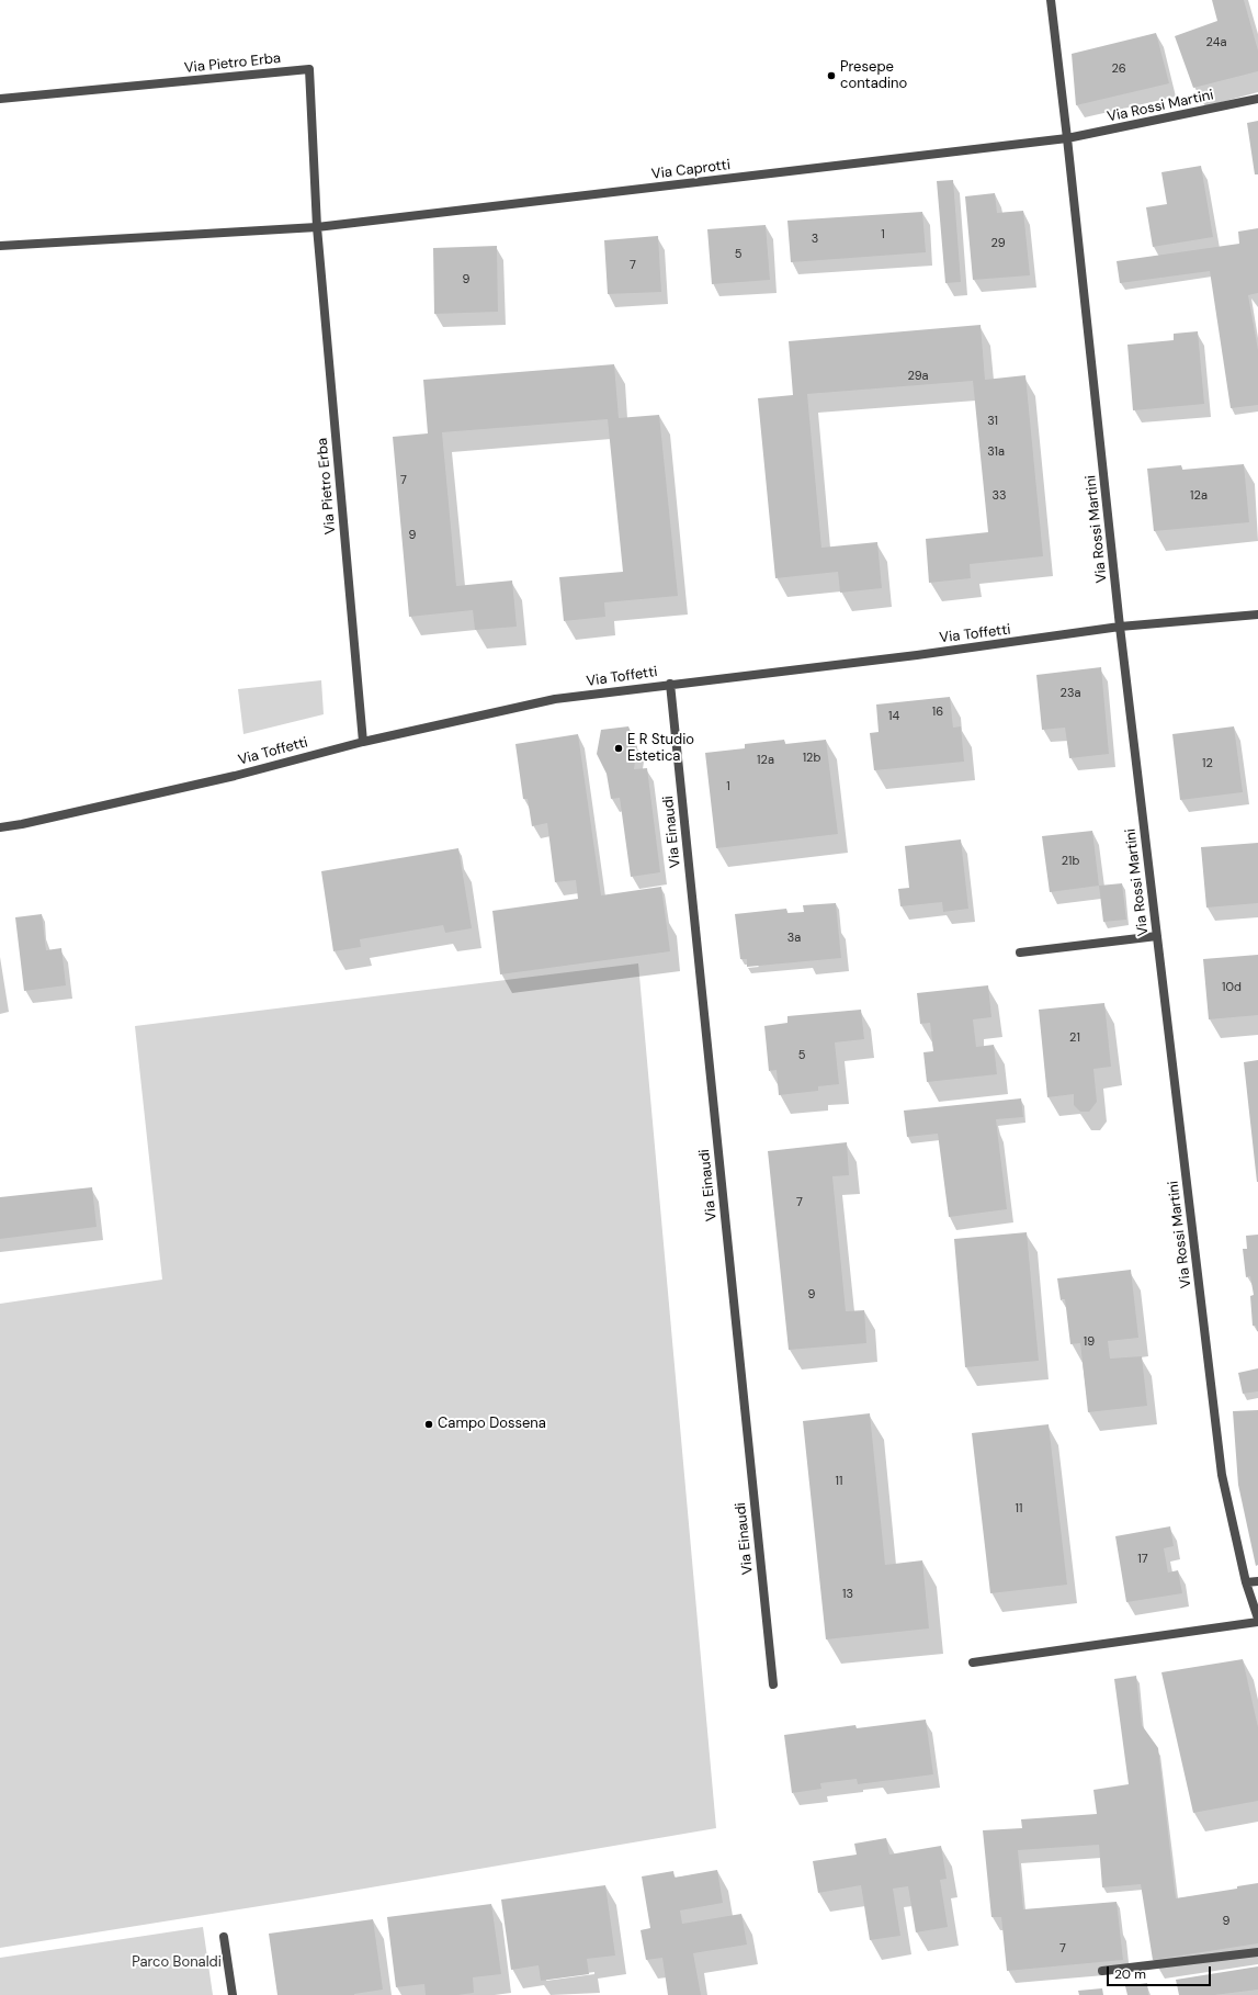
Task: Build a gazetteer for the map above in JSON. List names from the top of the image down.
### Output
{
  "streets": {
    "street": [
      "Via Pietro Erba",
      "Via Rossi Martini",
      "Via Caprotti",
      "Via Toffetti",
      "Via Einaudi"
    ]
  },
  "crossings": [
    ["Via Pietro Erba", "Via Caprotti"],
    ["Via Pietro Erba", "Via Toffetti"],
    ["Via Rossi Martini", "Via Caprotti"],
    ["Via Rossi Martini", "Via Toffetti"],
    ["Via Toffetti", "Via Einaudi"]
  ],
  "parks": ["Parco Bonaldi"],
  "places": ["Presepe contadino", "E R Studio Estetica", "Campo Dossena"],
  "house_numbers": [
    "24a",
    "26",
    "1",
    "3",
    "29",
    "5",
    "7",
    "9",
    "29a",
    "31",
    "31a",
    "7",
    "33",
    "12a",
    "9",
    "23a",
    "16",
    "14",
    "12b",
    "12a",
    "12",
    "1",
    "21b",
    "3a",
    "10d",
    "21",
    "5",
    "7",
    "9",
    "19",
    "11",
    "11",
    "17",
    "13",
    "9",
    "7"
  ],
  "scale_bar": "20 m"
}
